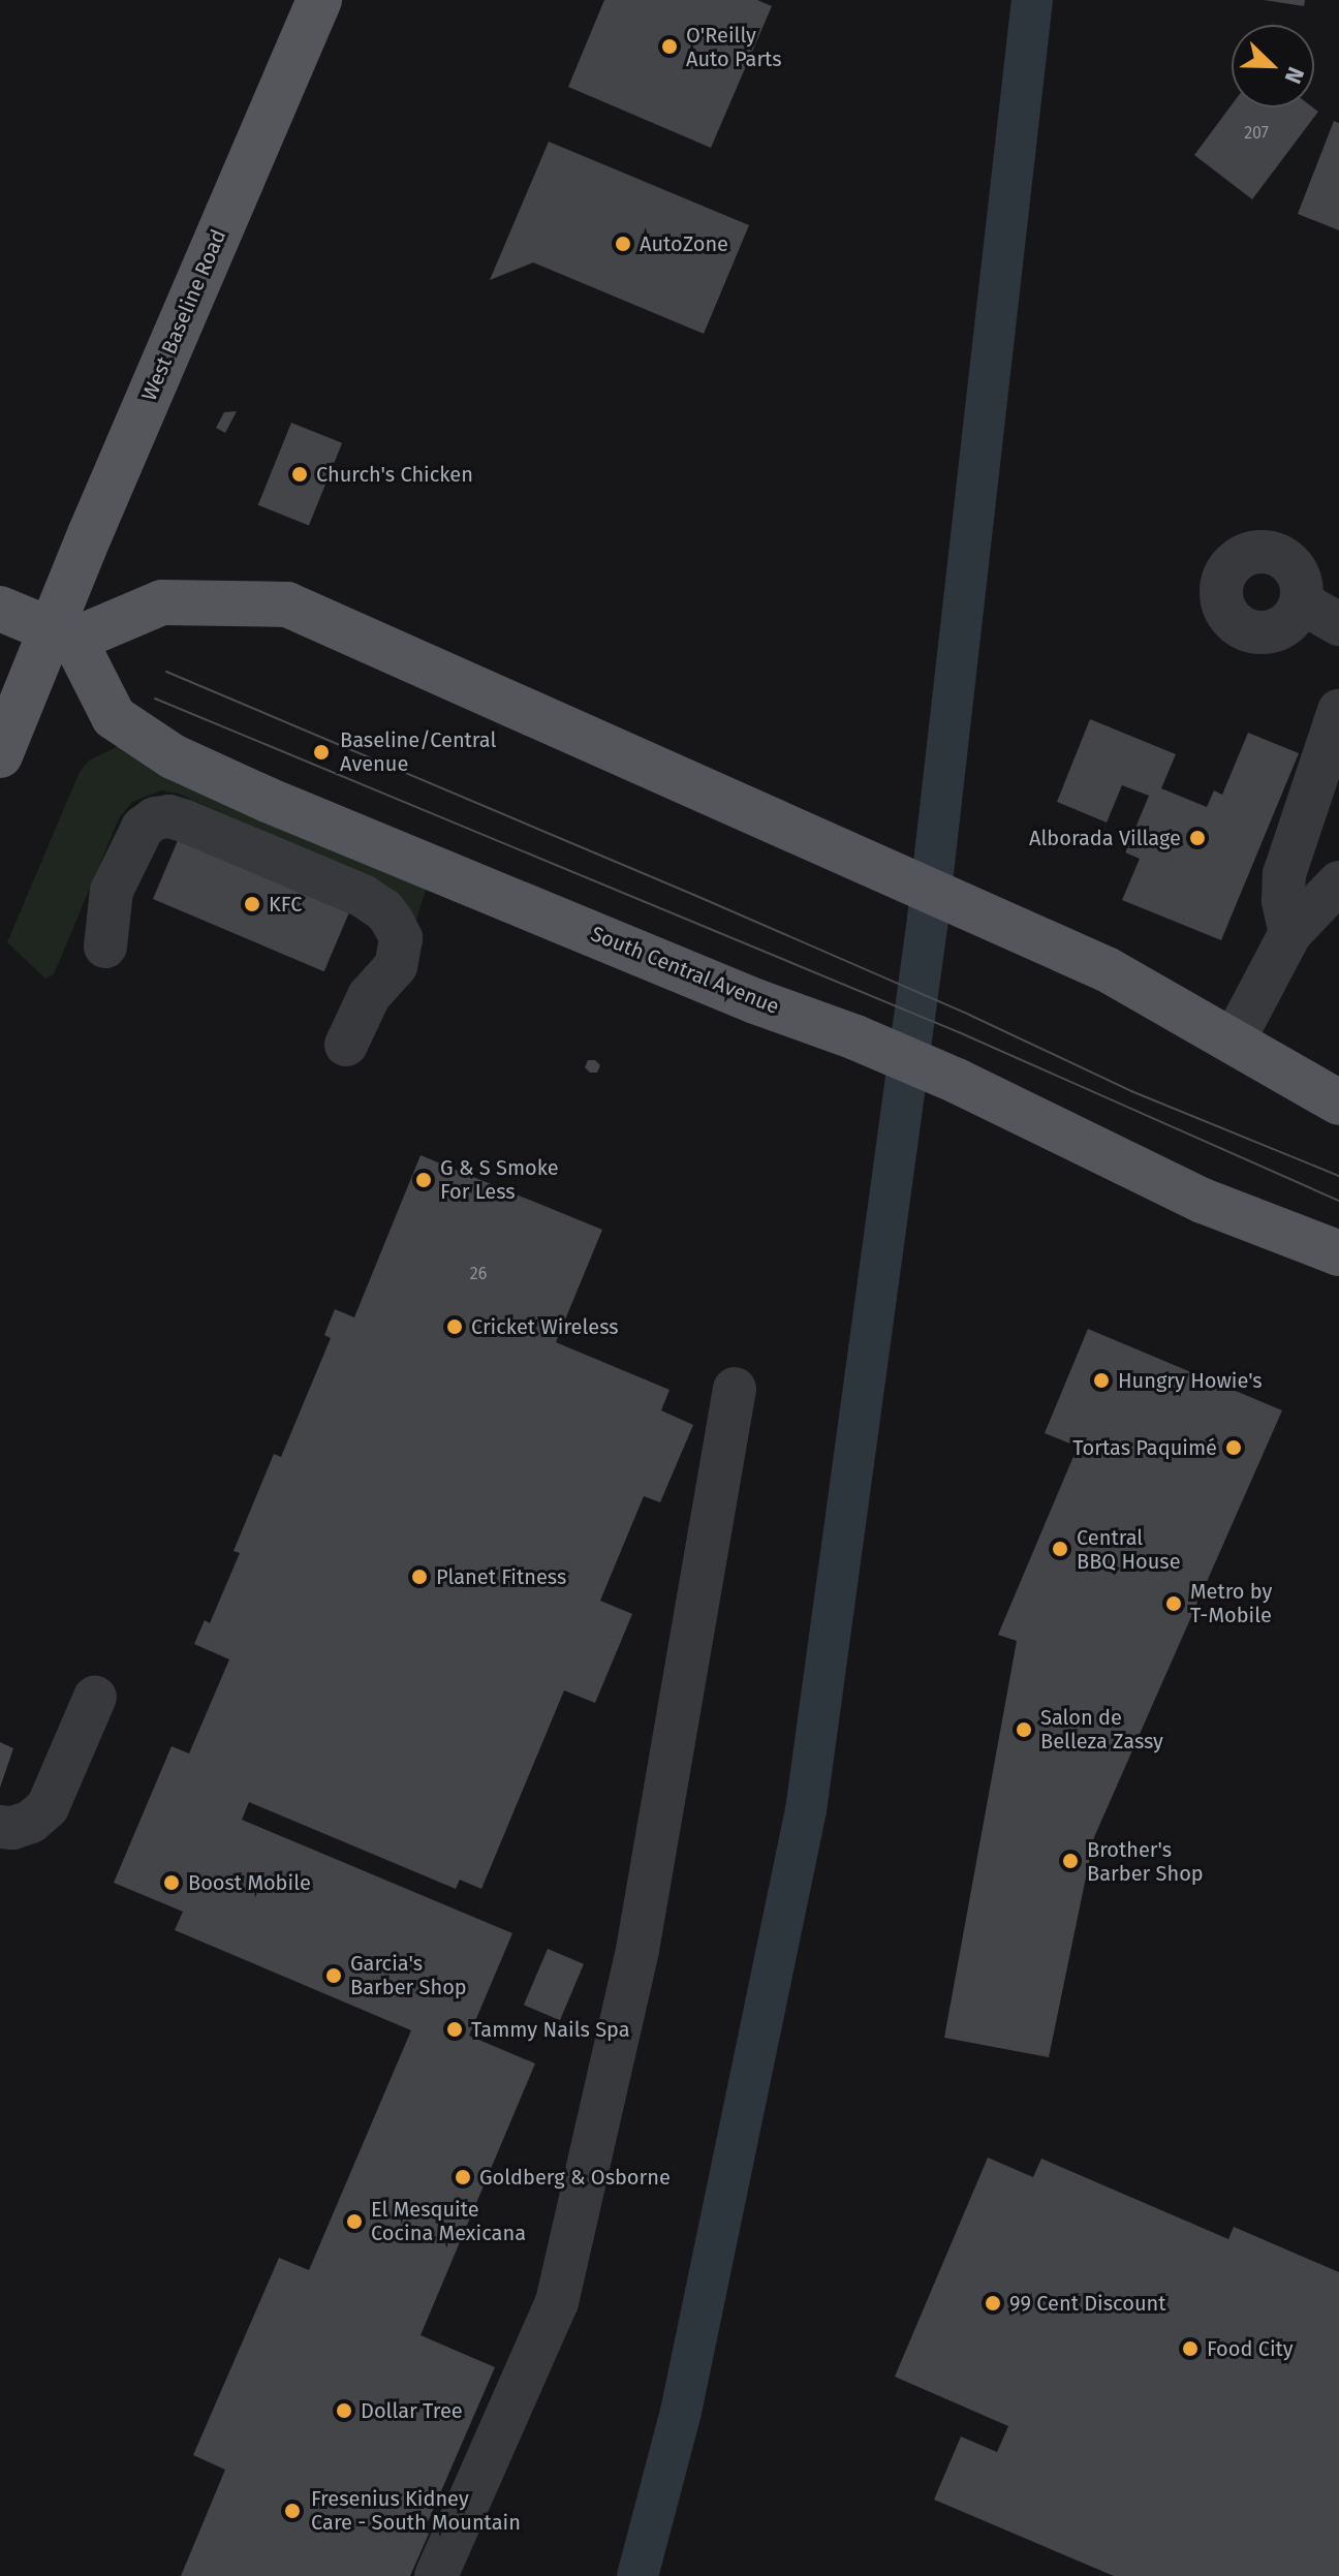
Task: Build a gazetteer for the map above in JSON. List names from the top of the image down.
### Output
{
  "streets": {
    "main road": ["West Baseline Road", "South Central Avenue"]
  },
  "crossings": [
    ["West Baseline Road", "South Central Avenue"]
  ],
  "places": [
    "O'Reilly Auto Parts",
    "AutoZone",
    "Church's Chicken",
    "Baseline/Central Avenue",
    "Alborada Village",
    "KFC",
    "G & S Smoke For Less",
    "Cricket Wireless",
    "Hungry Howie's",
    "Tortas Paquimé",
    "Central BBQ House",
    "Planet Fitness",
    "Metro by T-Mobile",
    "Salon de Belleza Zassy",
    "Brother's Barber Shop",
    "Boost Mobile",
    "Garcia's Barber Shop",
    "Tammy Nails Spa",
    "Goldberg & Osborne",
    "El Mesquite Cocina Mexicana",
    "99 Cent Discount",
    "Food City",
    "Dollar Tree",
    "Fresenius Kidney Care - South Mountain"
  ],
  "house_numbers": ["207", "26"],
  "north": "bottom right"
}
